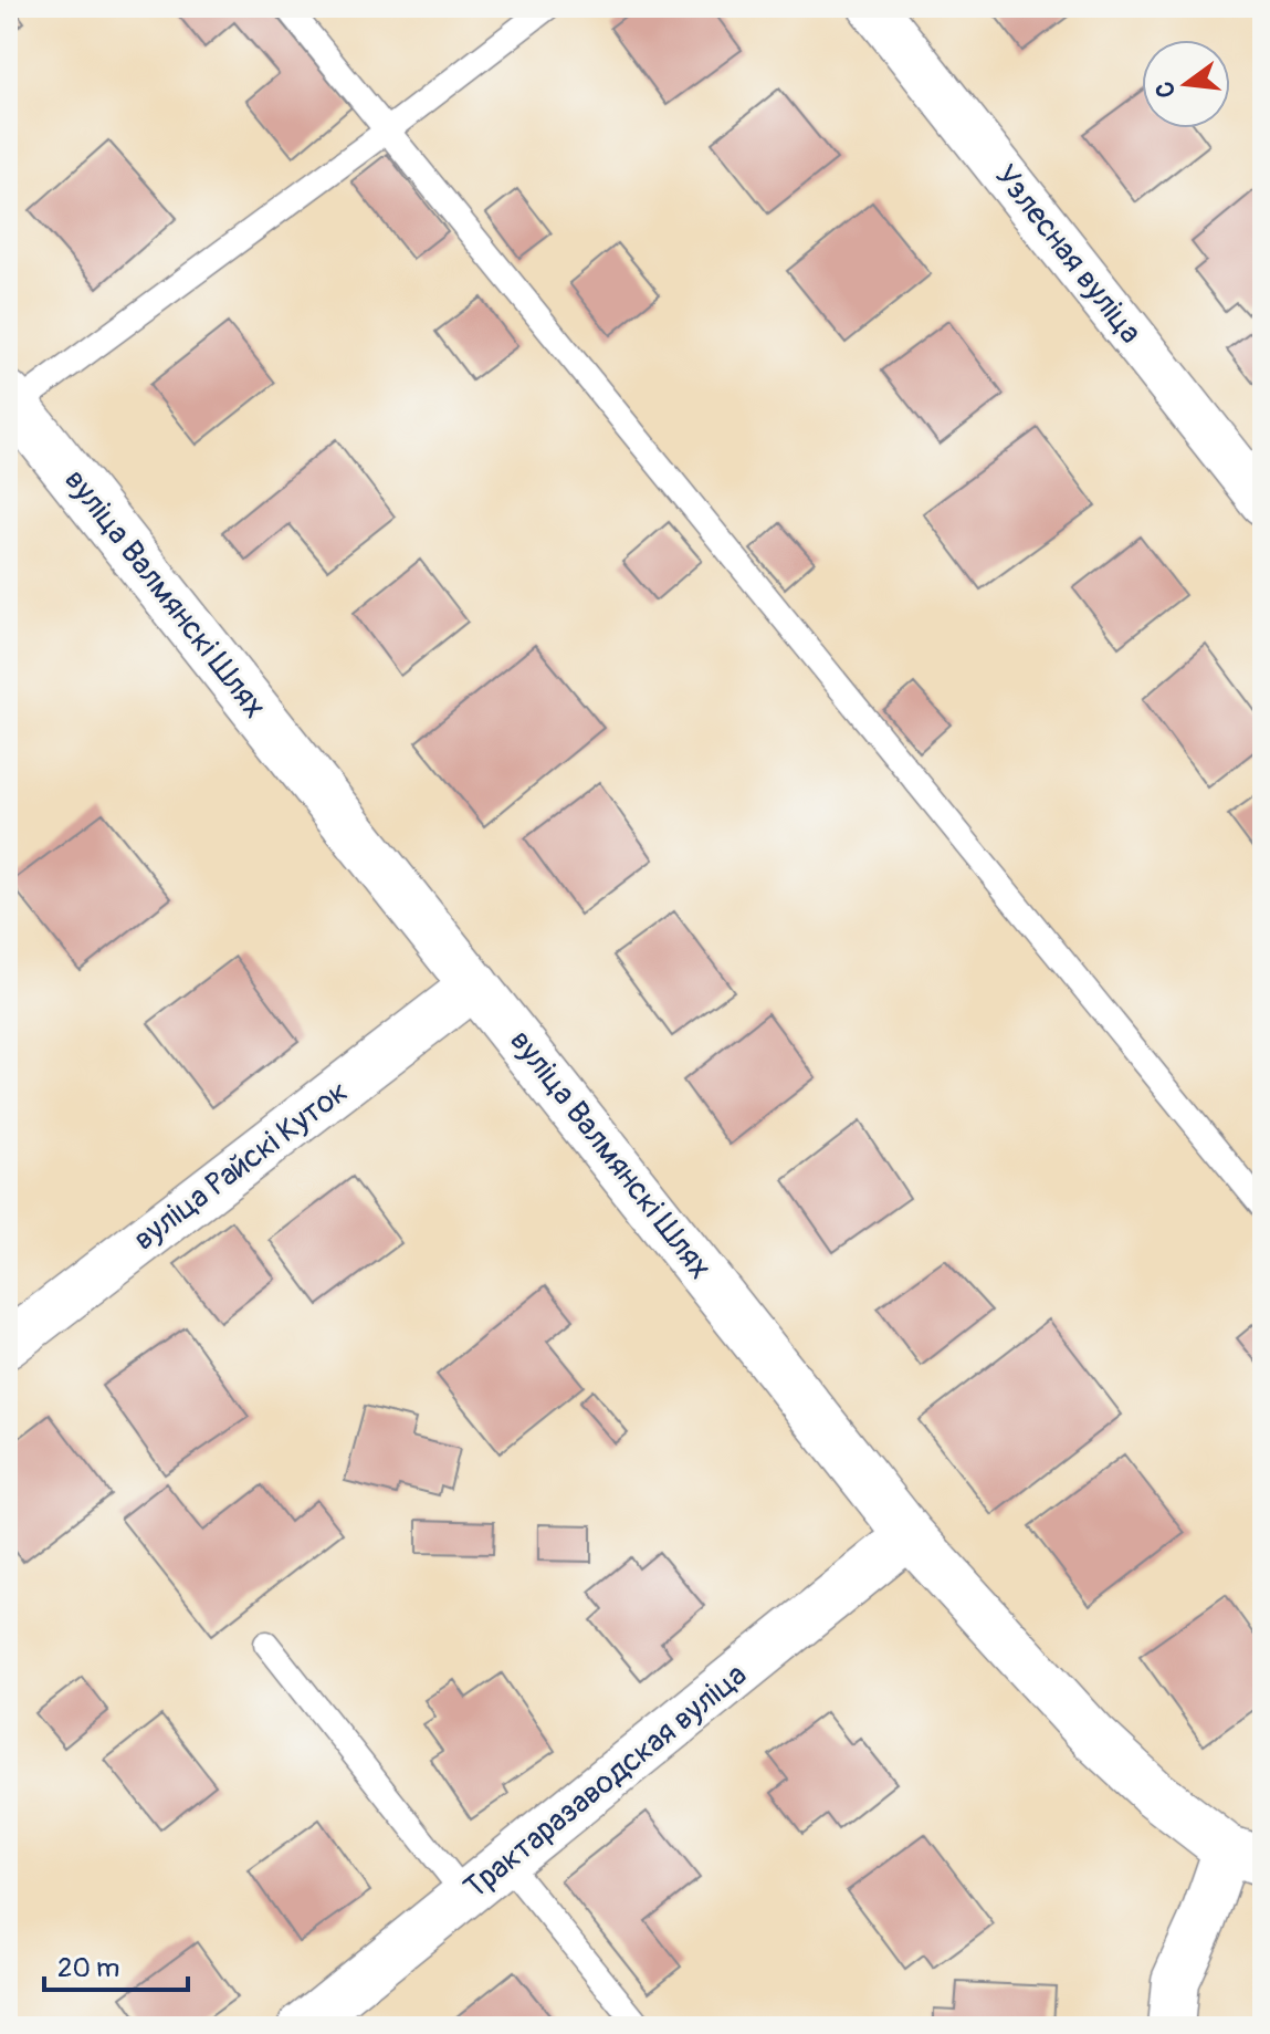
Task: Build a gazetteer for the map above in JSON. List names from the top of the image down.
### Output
{
  "streets": {
    "street": [
      "Узлесная вуліца",
      "вуліца Валмянскі Шлях",
      "вуліца Райскі Куток",
      "Трактаразаводская вуліца"
    ]
  },
  "crossings": [
    ["вуліца Валмянскі Шлях", "вуліца Райскі Куток"],
    ["вуліца Валмянскі Шлях", "Трактаразаводская вуліца"]
  ],
  "scale_bar": "20 m",
  "north": "left"
}
